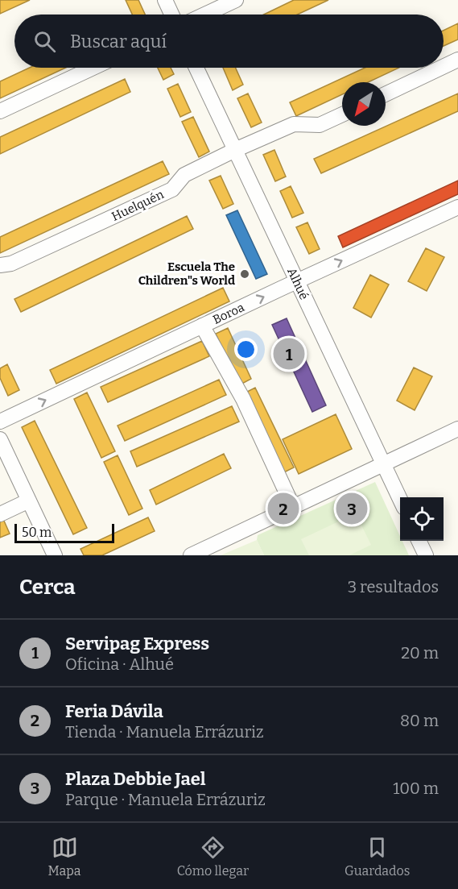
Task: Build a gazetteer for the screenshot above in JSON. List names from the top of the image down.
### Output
{
  "streets": {
    "street": ["Huelquén", "Alhué", "Boroa"]
  },
  "crossings": [
    ["Huelquén", "Alhué"],
    ["Alhué", "Boroa"]
  ],
  "one_way": ["Boroa"],
  "places": ["Escuela The Children\"s World"],
  "scale_bar": "50 m",
  "north": "bottom left",
  "page": {
    "search": "Buscar aquí",
    "pins": ["1", "2", "3"],
    "scale": "50 m",
    "heading": ["Cerca", "3 resultados"],
    "list": [
      {
        "mark": "1",
        "name": "Servipag Express",
        "note": "Oficina · Alhué",
        "value": "20 m"
      },
      {
        "mark": "2",
        "name": "Feria Dávila",
        "note": "Tienda · Manuela Errázuriz",
        "value": "80 m"
      },
      {
        "mark": "3",
        "name": "Plaza Debbie Jael",
        "note": "Parque · Manuela Errázuriz",
        "value": "100 m"
      }
    ],
    "nav": ["Mapa", "Cómo llegar", "Guardados"]
  }
}
